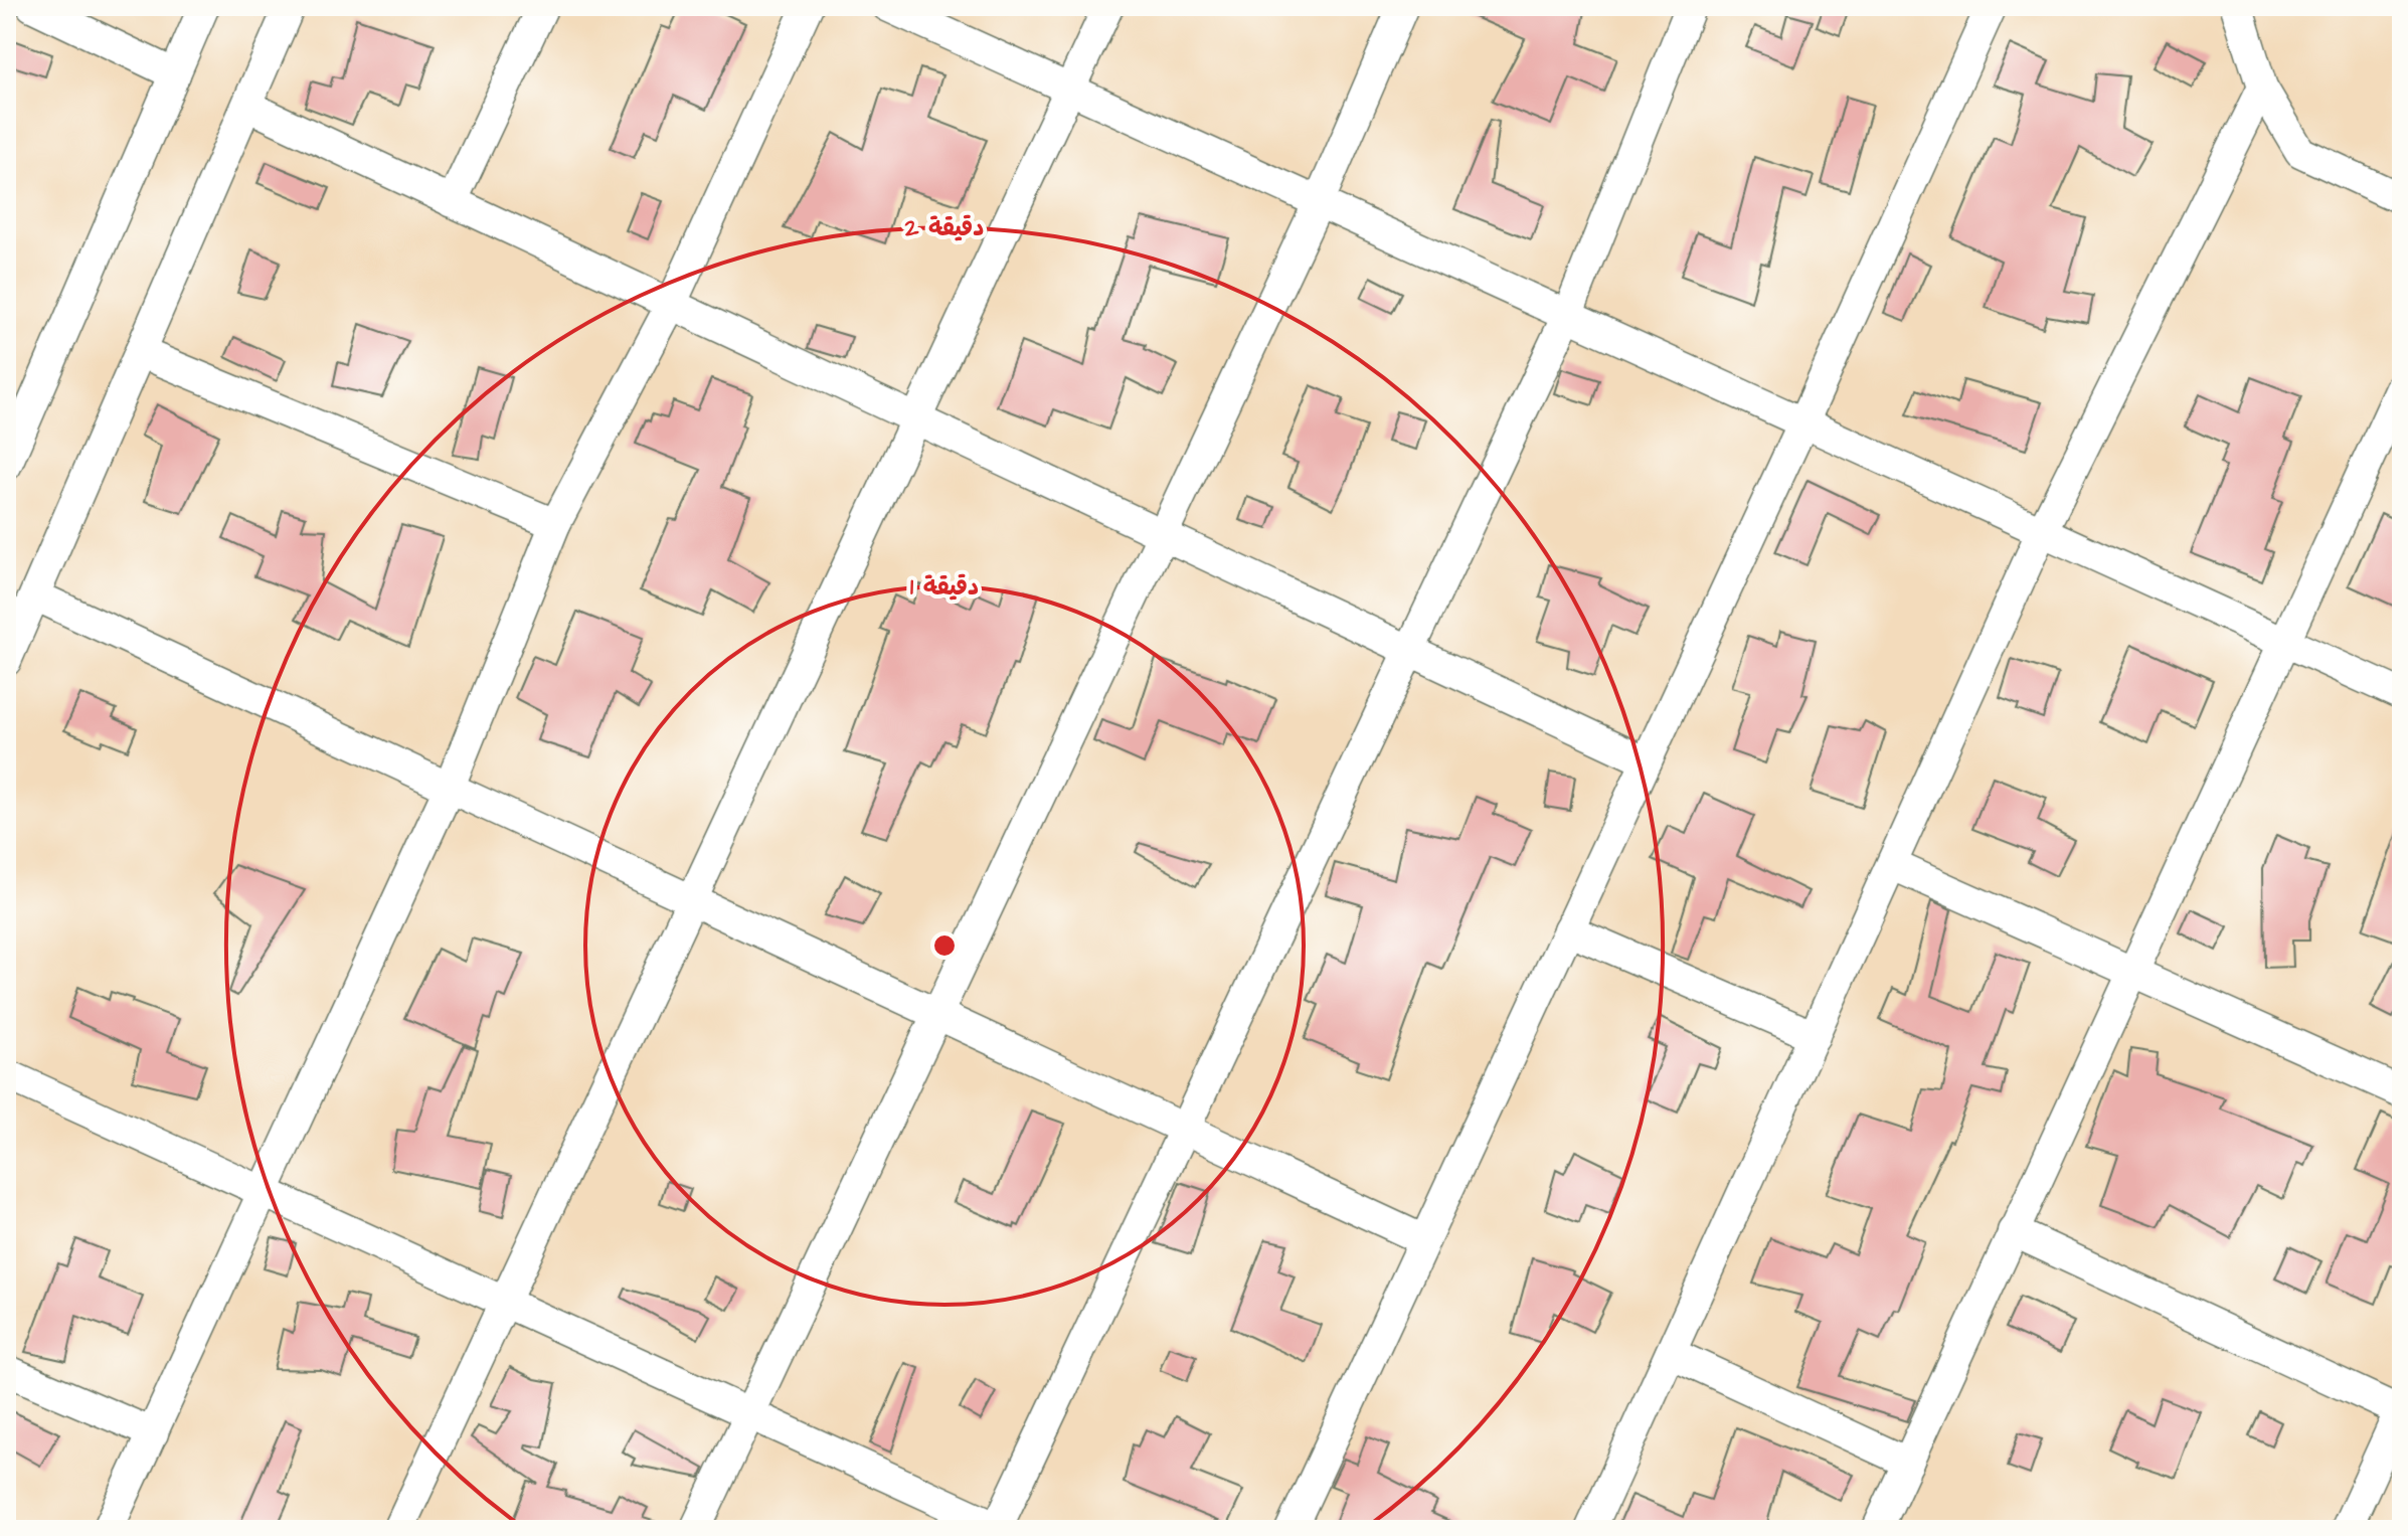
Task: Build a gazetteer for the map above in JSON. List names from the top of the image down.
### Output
{
  "rings": ["2 دقيقة", "1 دقيقة"]
}
